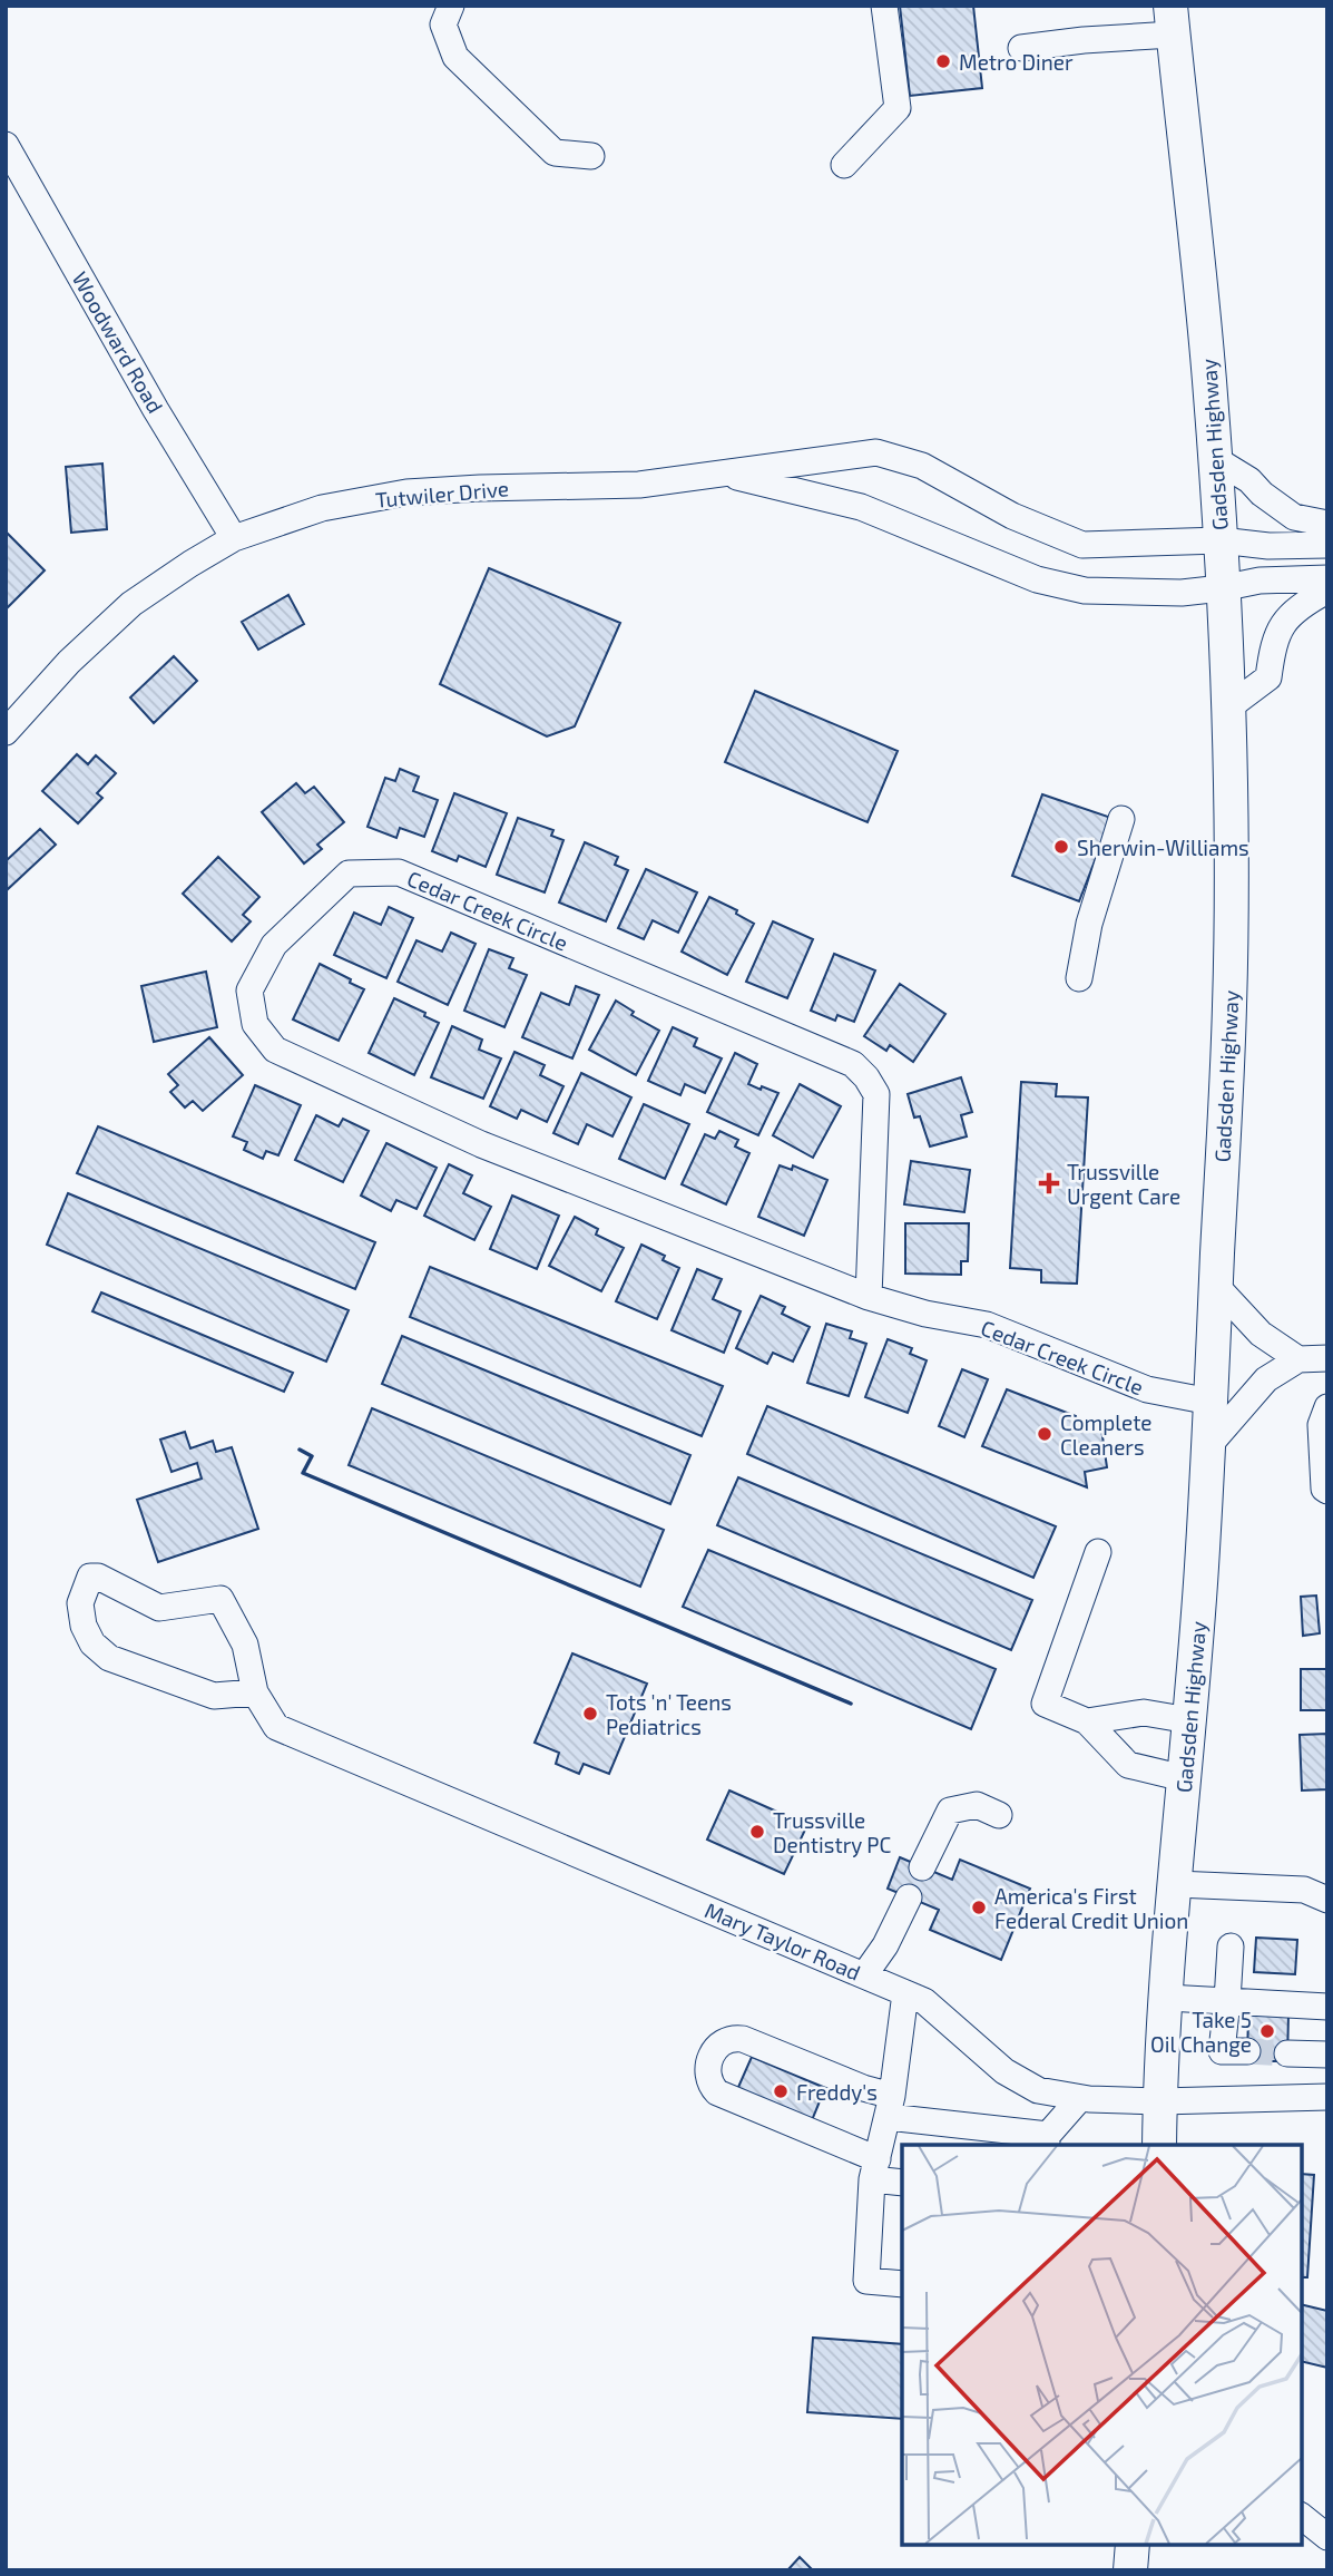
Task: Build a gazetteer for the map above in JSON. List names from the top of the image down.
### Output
{
  "streets": {
    "main road": ["Gadsden Highway"],
    "street": [
      "Woodward Road",
      "Tutwiler Drive",
      "Cedar Creek Circle",
      "Mary Taylor Road"
    ]
  },
  "crossings": [
    ["Woodward Road", "Tutwiler Drive"],
    ["Gadsden Highway", "Tutwiler Drive"],
    ["Gadsden Highway", "Cedar Creek Circle"],
    ["Gadsden Highway", "Mary Taylor Road"]
  ],
  "places": {
    "other": [
      "Metro Diner",
      "Sherwin-Williams",
      "Complete Cleaners",
      "Tots 'n' Teens Pediatrics",
      "Trussville Dentistry PC",
      "America's First Federal Credit Union",
      "Take 5 Oil Change",
      "Freddy's"
    ],
    "health": ["Trussville Urgent Care"]
  }
}
